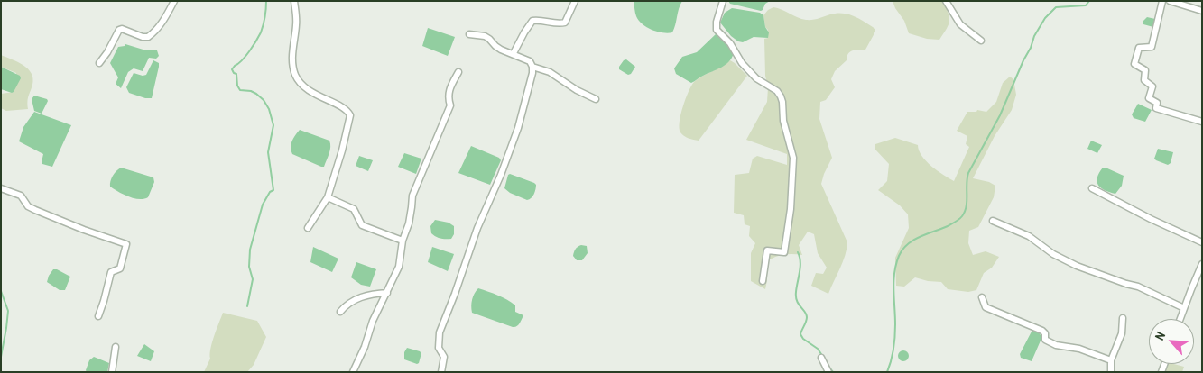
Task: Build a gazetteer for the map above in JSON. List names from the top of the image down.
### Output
{
  "north": "top left"
}
